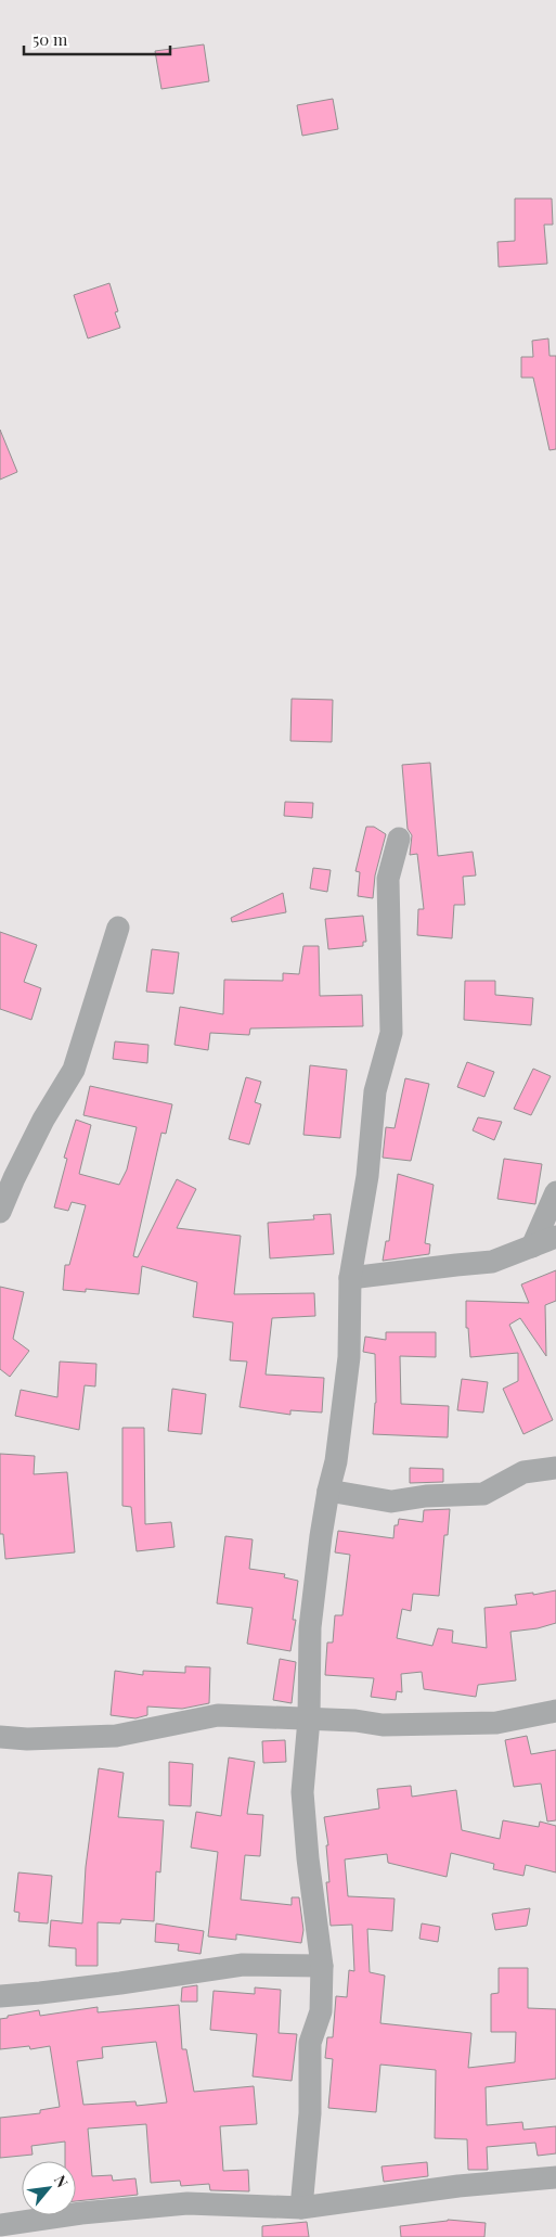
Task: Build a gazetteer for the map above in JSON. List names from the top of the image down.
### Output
{
  "scale_bar": "50 m",
  "north": "top right"
}
